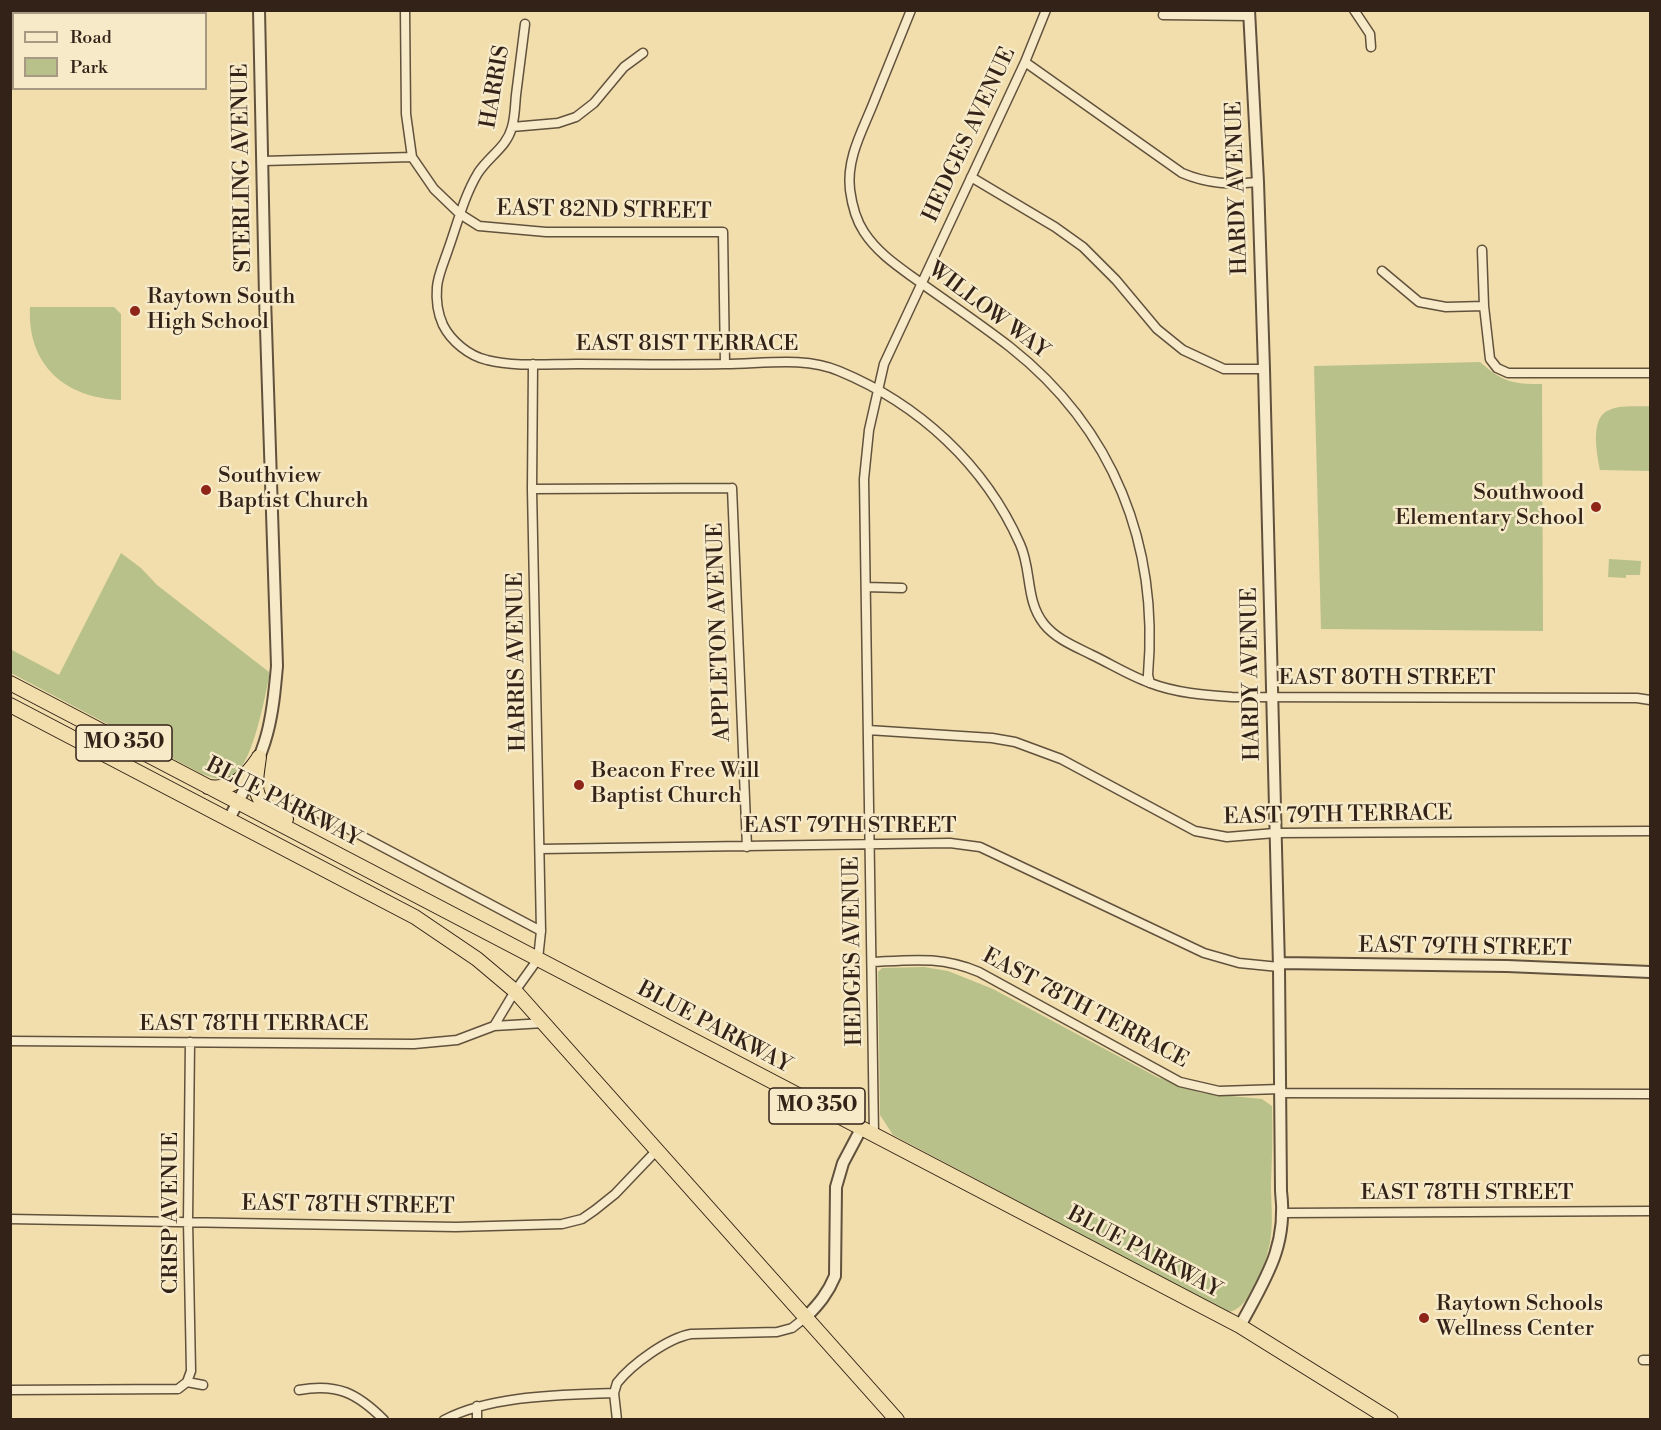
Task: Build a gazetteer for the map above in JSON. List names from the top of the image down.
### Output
{
  "streets": {
    "highway": ["MO 350", "BLUE PARKWAY"],
    "street": [
      "HARRIS",
      "HEDGES AVENUE",
      "STERLING AVENUE",
      "HARDY AVENUE",
      "EAST 82ND STREET",
      "WILLOW WAY",
      "EAST 81ST TERRACE",
      "APPLETON AVENUE",
      "HARRIS AVENUE",
      "EAST 80TH STREET",
      "EAST 79TH TERRACE",
      "EAST 79TH STREET",
      "EAST 78TH TERRACE",
      "EAST 78TH STREET",
      "CRISP AVENUE"
    ]
  },
  "crossings": [
    ["HARRIS", "EAST 82ND STREET"],
    ["HARRIS", "EAST 81ST TERRACE"],
    ["HEDGES AVENUE", "WILLOW WAY"],
    ["HEDGES AVENUE", "EAST 81ST TERRACE"],
    ["HEDGES AVENUE", "EAST 80TH STREET"],
    ["HEDGES AVENUE", "BLUE PARKWAY"],
    ["HEDGES AVENUE", "EAST 79TH TERRACE"],
    ["HEDGES AVENUE", "EAST 79TH STREET"],
    ["HEDGES AVENUE", "EAST 78TH TERRACE"],
    ["STERLING AVENUE", "BLUE PARKWAY"],
    ["HARDY AVENUE", "EAST 80TH STREET"],
    ["HARDY AVENUE", "BLUE PARKWAY"],
    ["HARDY AVENUE", "EAST 79TH TERRACE"],
    ["HARDY AVENUE", "EAST 79TH STREET"],
    ["HARDY AVENUE", "EAST 78TH TERRACE"],
    ["HARDY AVENUE", "EAST 78TH STREET"],
    ["EAST 82ND STREET", "EAST 81ST TERRACE"],
    ["WILLOW WAY", "EAST 80TH STREET"],
    ["EAST 81ST TERRACE", "HARRIS AVENUE"],
    ["EAST 81ST TERRACE", "EAST 80TH STREET"],
    ["APPLETON AVENUE", "HARRIS AVENUE"],
    ["APPLETON AVENUE", "EAST 79TH STREET"],
    ["HARRIS AVENUE", "BLUE PARKWAY"],
    ["HARRIS AVENUE", "EAST 79TH STREET"],
    ["BLUE PARKWAY", "EAST 78TH TERRACE"],
    ["BLUE PARKWAY", "EAST 78TH STREET"],
    ["EAST 78TH TERRACE", "CRISP AVENUE"],
    ["EAST 78TH STREET", "CRISP AVENUE"]
  ],
  "places": [
    "Raytown South High School",
    "Southview Baptist Church",
    "Southwood Elementary School",
    "Beacon Free Will Baptist Church",
    "Raytown Schools Wellness Center"
  ],
  "legend": ["Road", "Park"]
}
